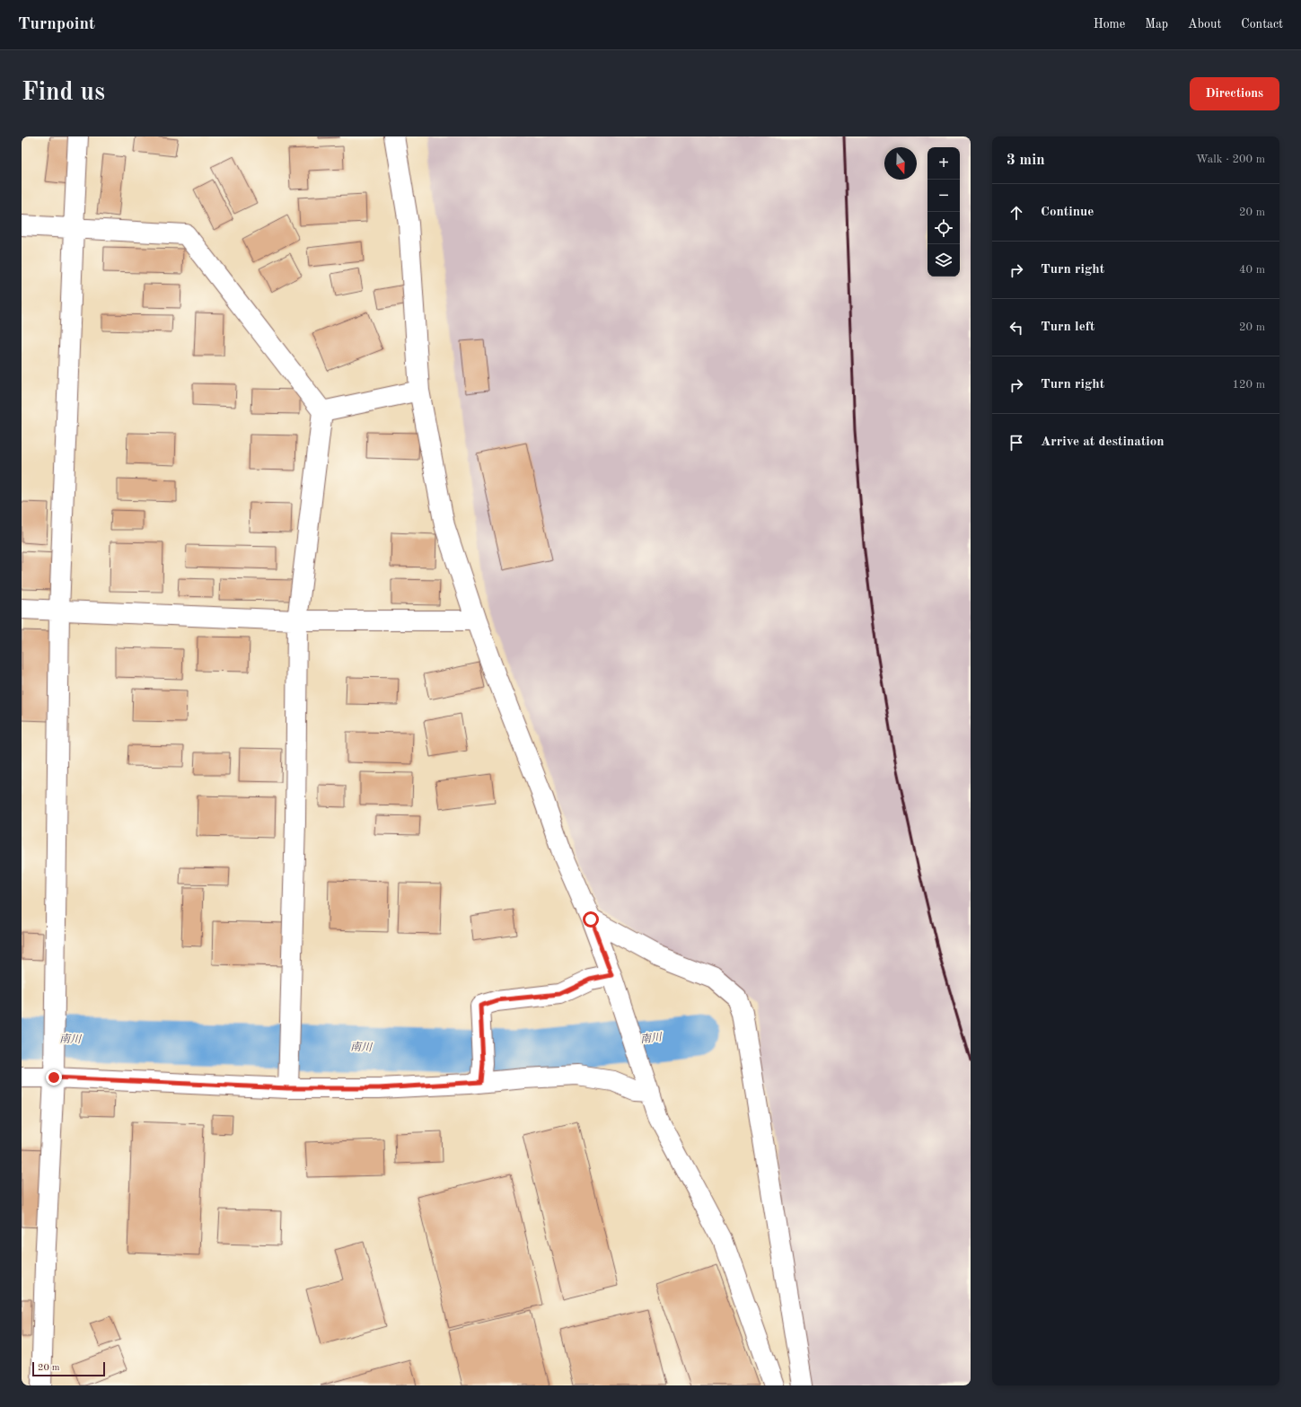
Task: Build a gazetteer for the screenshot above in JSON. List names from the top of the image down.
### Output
{
  "water": ["南川"],
  "scale_bar": "20 m",
  "north": "bottom",
  "page": {
    "header": "Turnpoint",
    "nav": [
      "Home",
      "Map",
      "About",
      "Contact"
    ],
    "buttons": "Directions",
    "title": "Find us",
    "heading": ["3 min", "Walk · 200 m"],
    "map_buttons": ["+", "−"],
    "list": [
      ["Continue", "20 m"],
      ["Turn right", "40 m"],
      ["Turn left", "20 m"],
      ["Turn right", "120 m"],
      "Arrive at destination"
    ],
    "scale": "20 m"
  }
}
